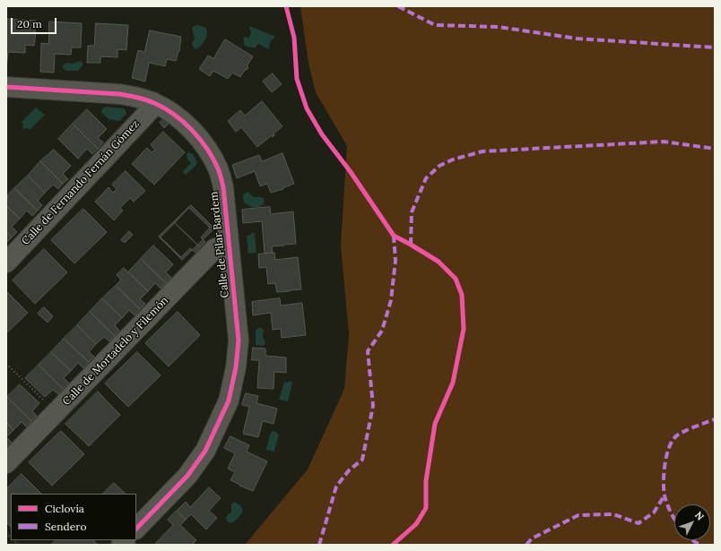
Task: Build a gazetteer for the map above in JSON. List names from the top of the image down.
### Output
{
  "streets": {
    "street": ["Calle de Fernando Fernán Gómez", "Calle de Pilar Bardem", "Calle de Mortadelo y Filemón"]
  },
  "crossings": [
    ["Calle de Fernando Fernán Gómez", "Calle de Pilar Bardem"],
    ["Calle de Pilar Bardem", "Calle de Mortadelo y Filemón"]
  ],
  "legend": ["Ciclovía", "Sendero"],
  "scale_bar": "20 m",
  "north": "top right"
}
